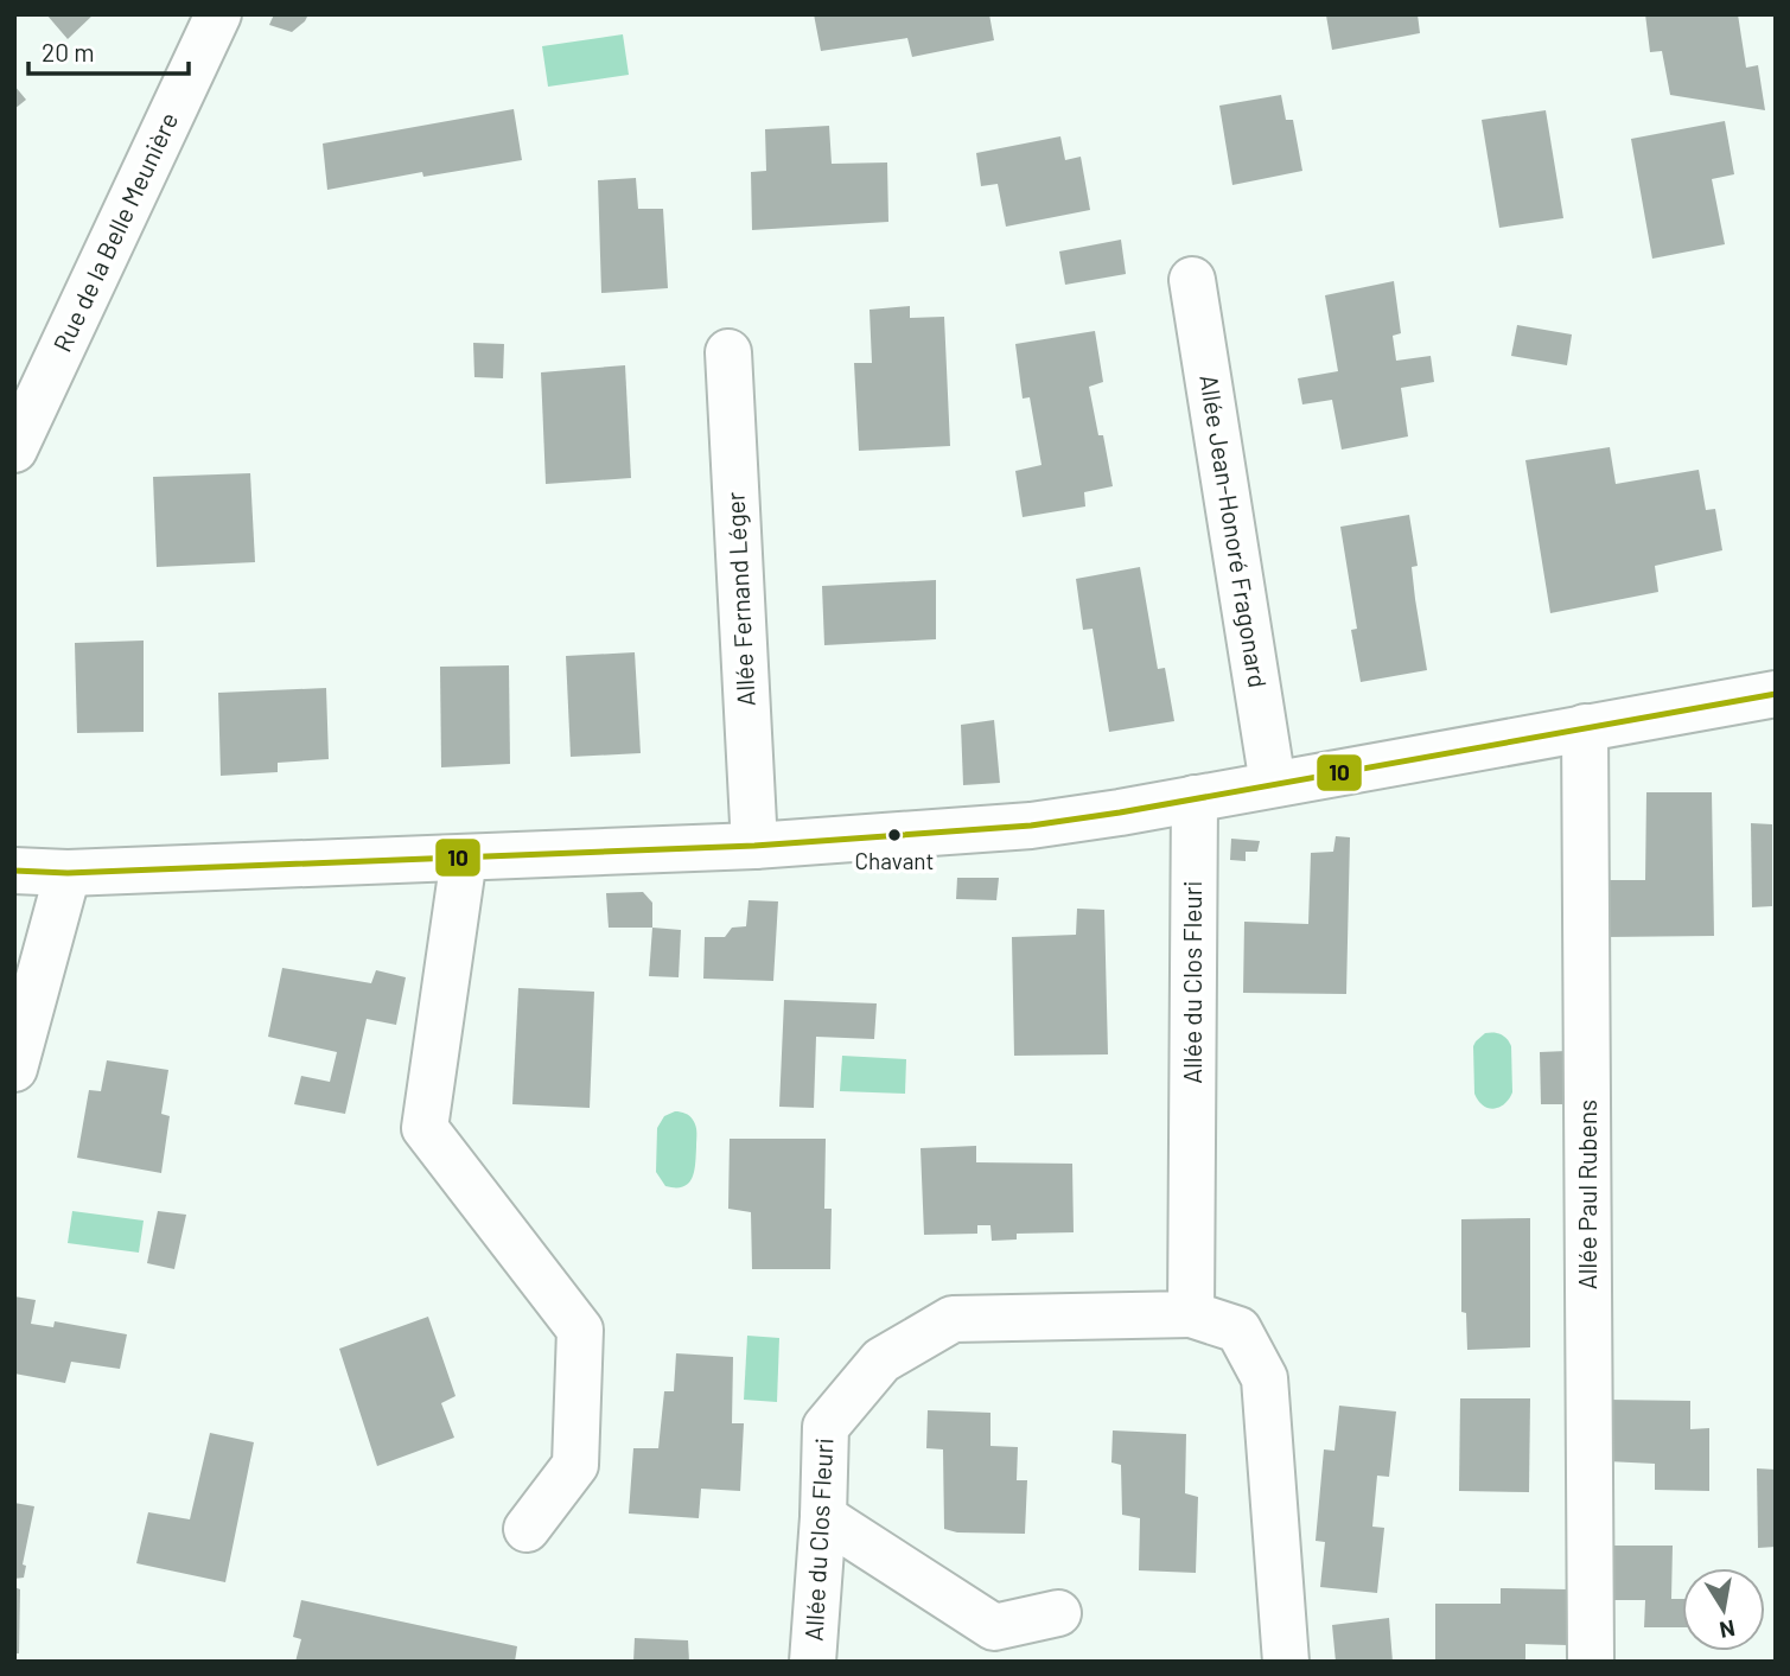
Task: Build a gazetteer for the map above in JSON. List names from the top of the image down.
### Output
{
  "streets": {
    "street": [
      "Rue de la Belle Meunière",
      "Allée Jean-Honoré Fragonard",
      "Allée Fernand Léger",
      "Allée du Clos Fleuri",
      "Allée Paul Rubens"
    ]
  },
  "places": ["Chavant"],
  "lines": ["transit line 10"],
  "scale_bar": "20 m",
  "north": "bottom"
}
